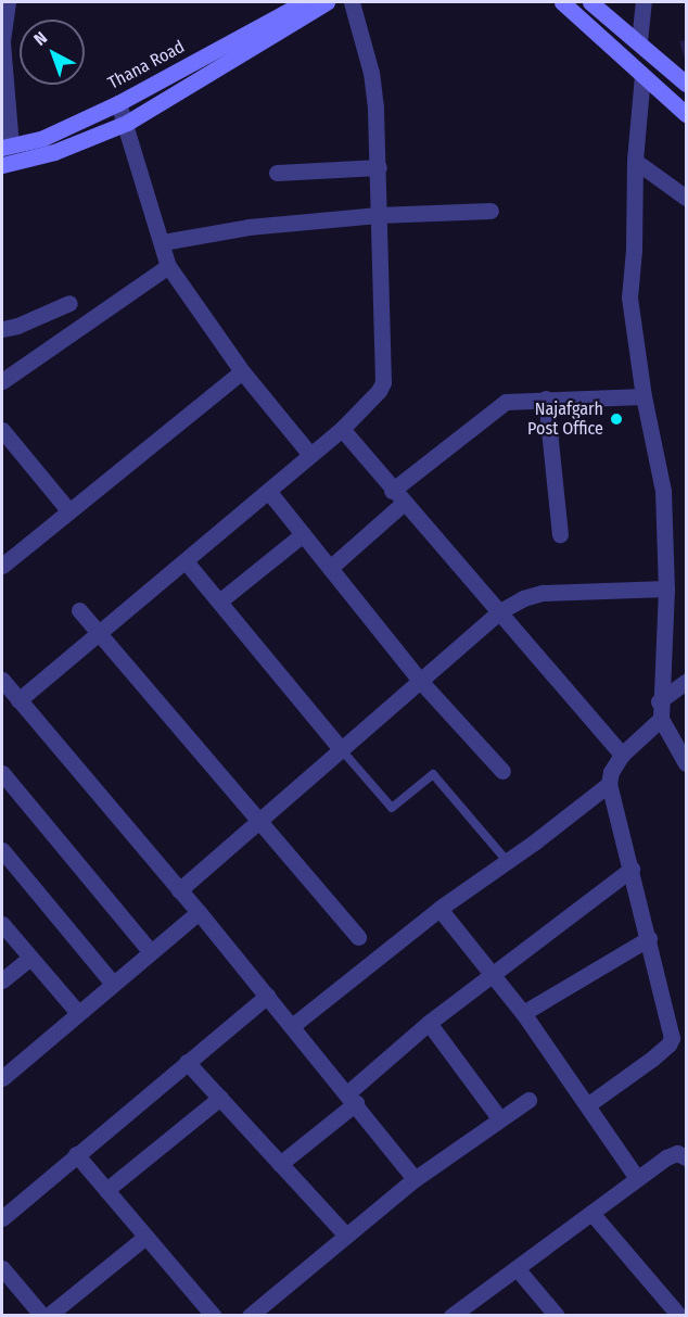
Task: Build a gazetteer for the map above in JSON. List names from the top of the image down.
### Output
{
  "streets": {
    "main road": ["Thana Road"]
  },
  "places": ["Najafgarh Post Office"],
  "north": "top left"
}
